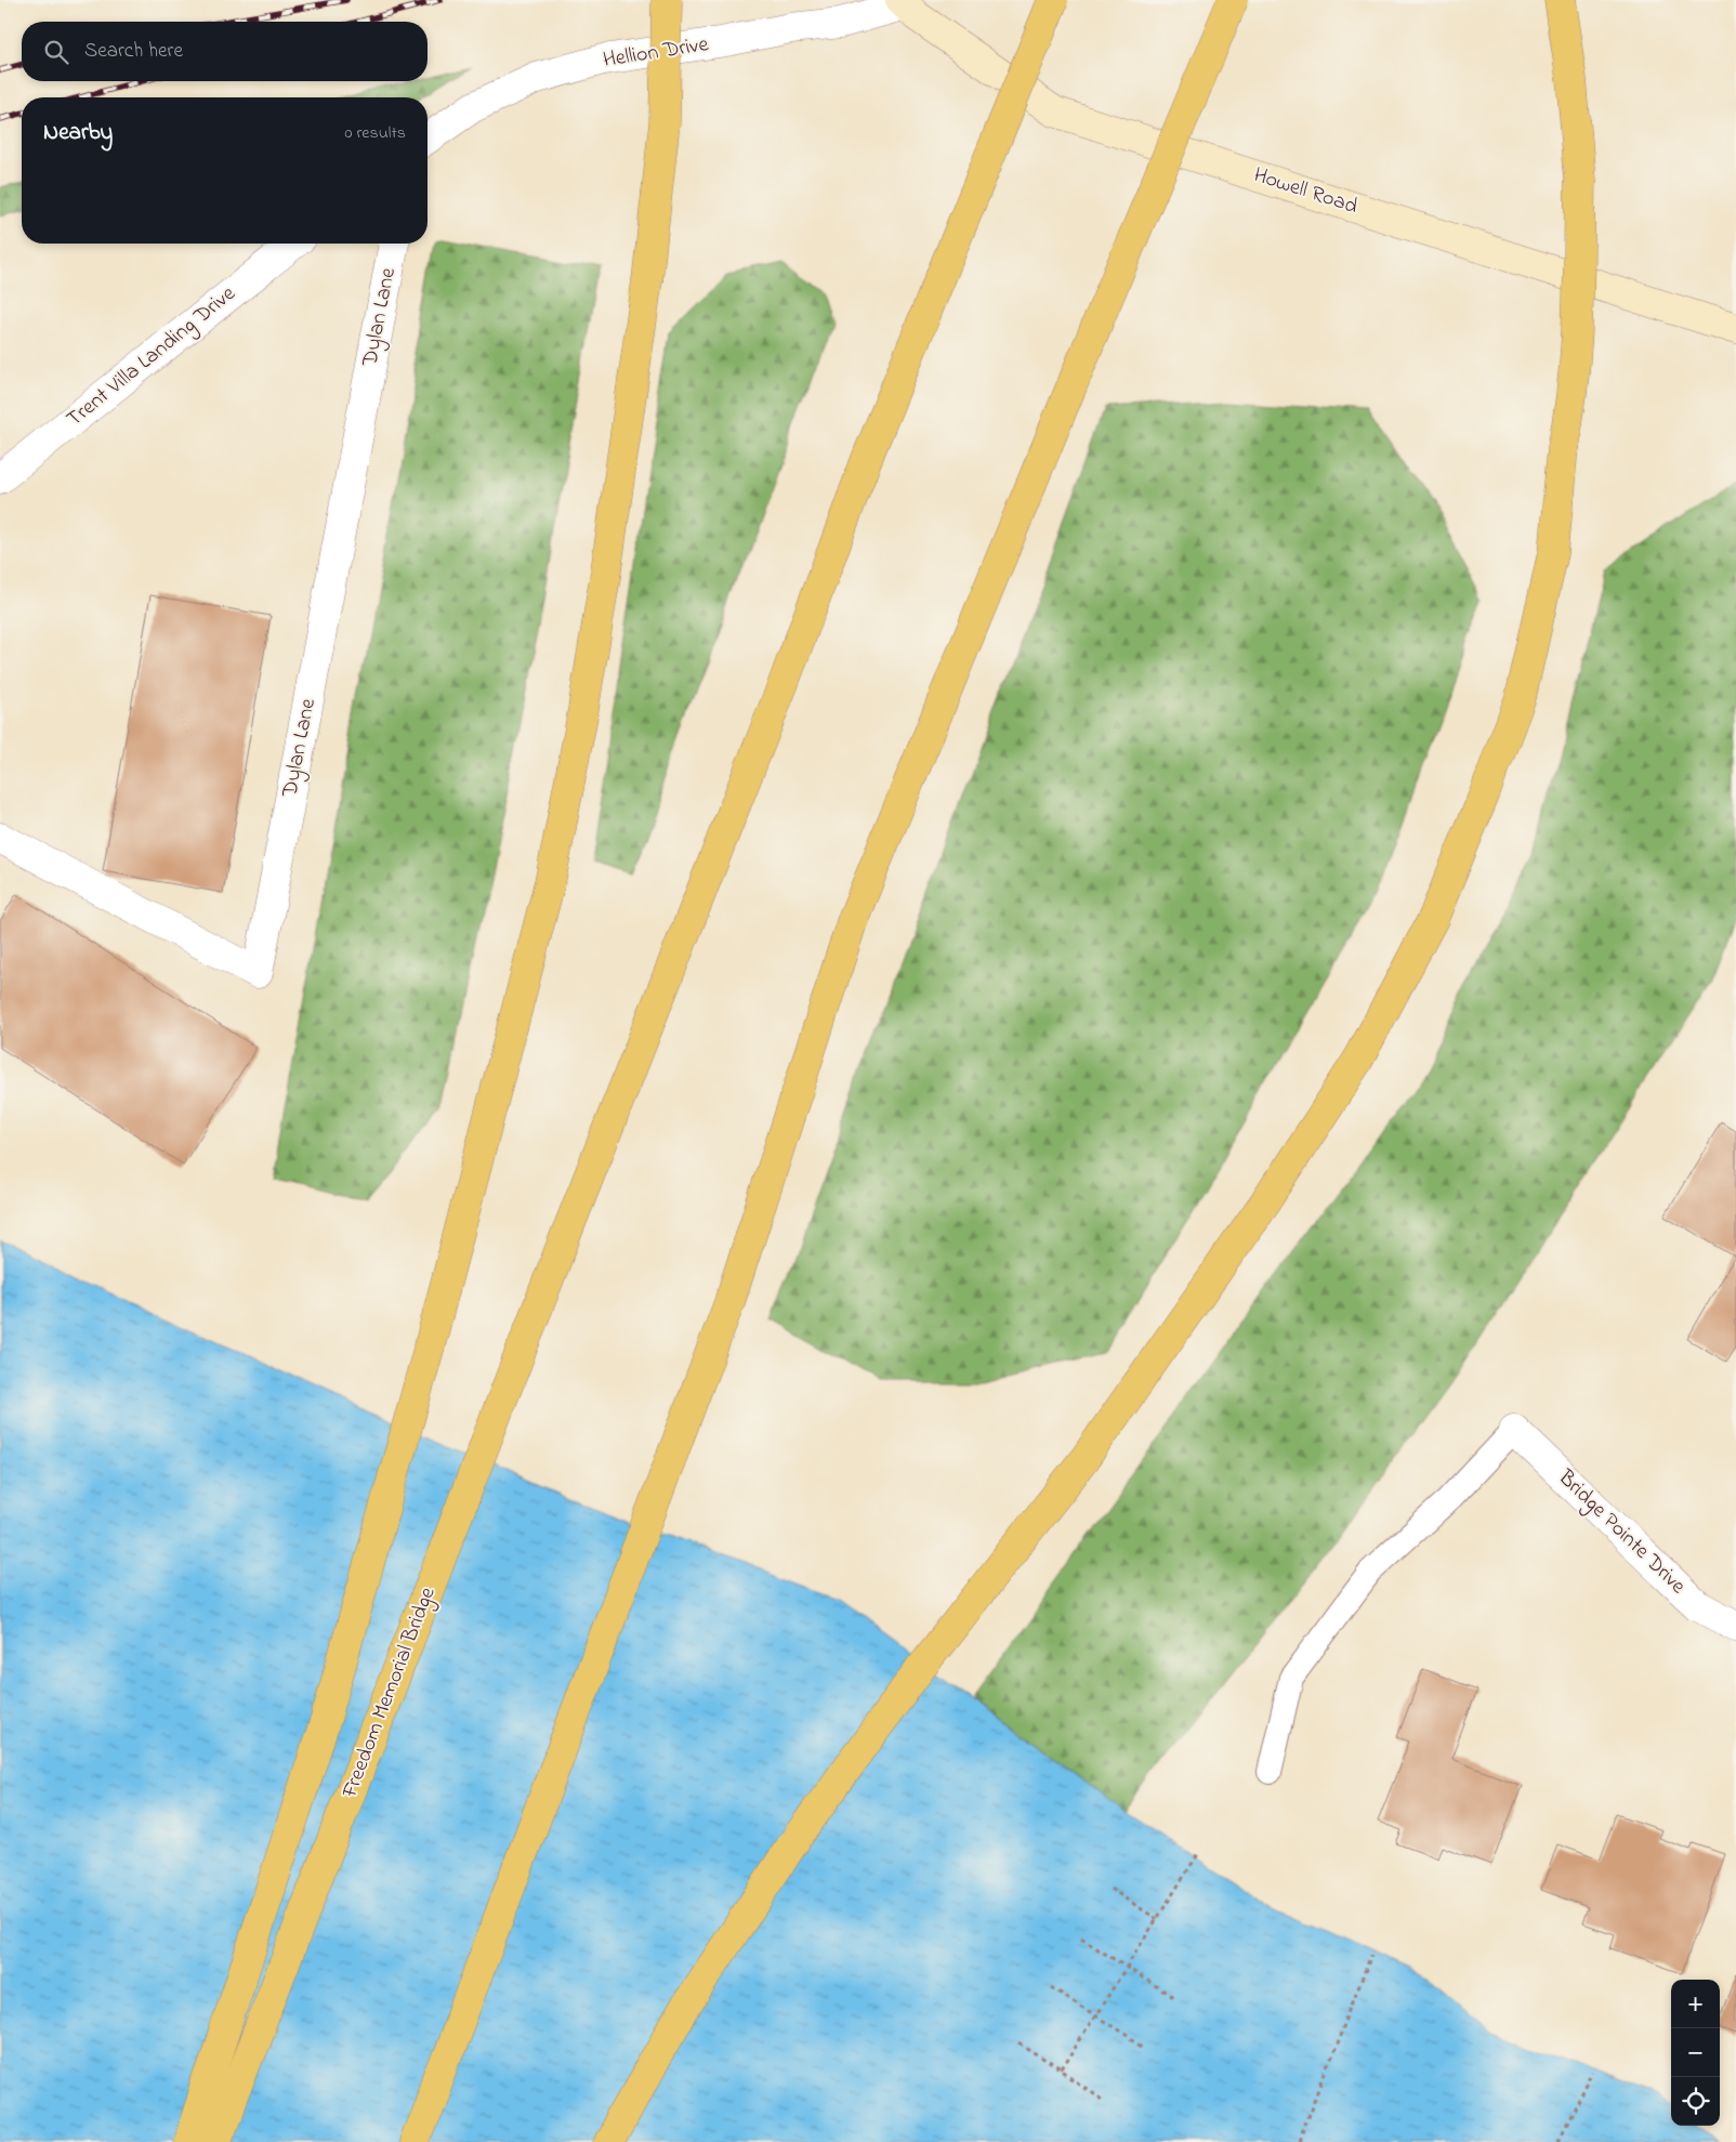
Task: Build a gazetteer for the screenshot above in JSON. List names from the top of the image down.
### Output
{
  "streets": {
    "highway": ["Freedom Memorial Bridge"],
    "street": [
      "Hellion Drive",
      "Howell Road",
      "Dylan Lane",
      "Trent Villa Landing Drive",
      "Bridge Pointe Drive"
    ]
  },
  "crossings": [
    ["Hellion Drive", "Howell Road"]
  ],
  "page": {
    "search": "Search here",
    "heading": ["Nearby", "0 results"],
    "map_buttons": ["+", "−"]
  }
}
